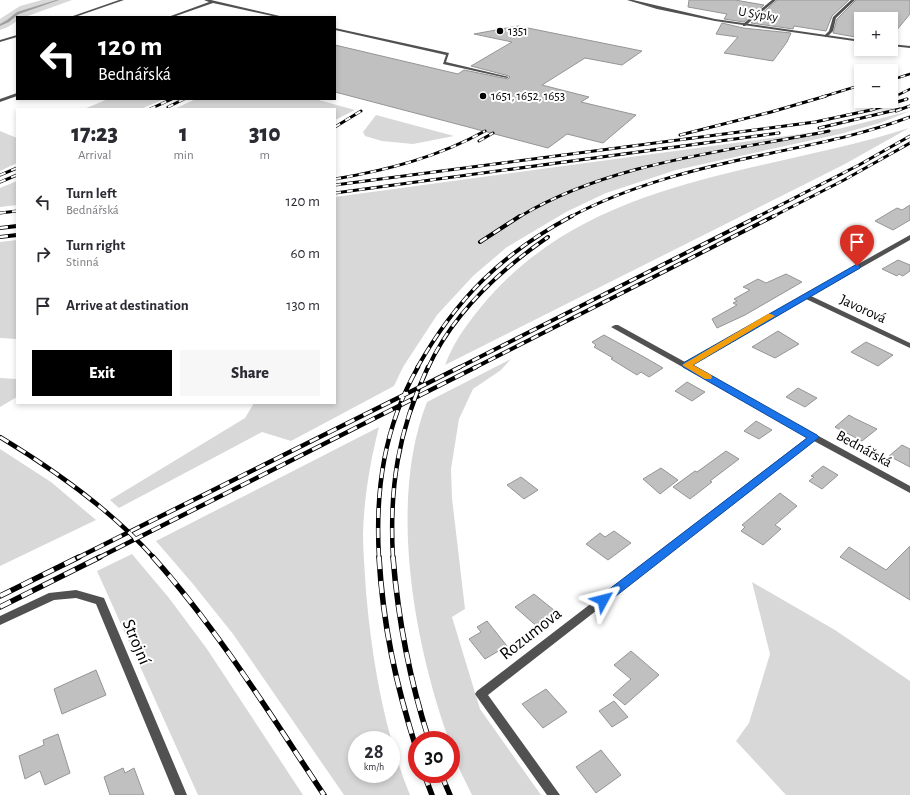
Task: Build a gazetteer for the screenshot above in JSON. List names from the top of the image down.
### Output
{
  "streets": {
    "street": [
      "U Sýpky",
      "Javorová",
      "Bednářská",
      "Rozumova",
      "Strojní"
    ]
  },
  "crossings": [
    ["Bednářská", "Rozumova"]
  ],
  "places": ["1351", "1651, 1652, 1653"],
  "page": {
    "map_buttons": ["+", "−"],
    "turn": ["120 m", "Bednářská"],
    "eta": [
      "17:23",
      "Arrival",
      "1",
      "min",
      "310",
      "m"
    ],
    "list": [
      {
        "name": "Turn left",
        "note": "Bednářská",
        "value": "120 m"
      },
      {
        "name": "Turn right",
        "note": "Stinná",
        "value": "60 m"
      },
      {
        "name": "Arrive at destination",
        "value": "130 m"
      }
    ],
    "buttons": ["Exit", "Share"],
    "speed": "28 km/h",
    "limit": "30"
  }
}
